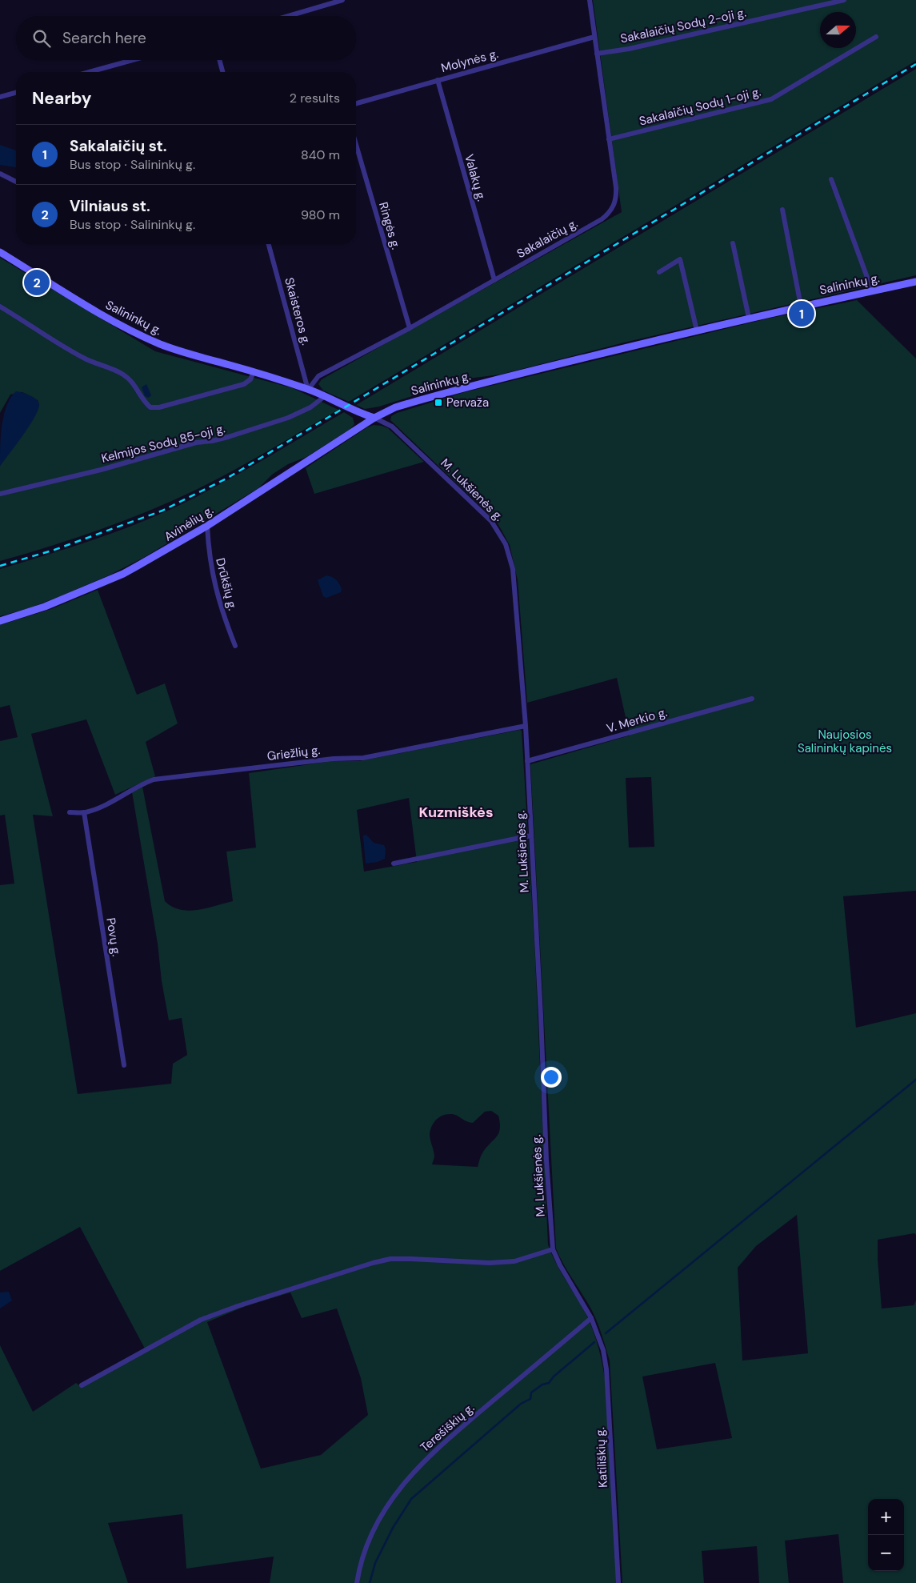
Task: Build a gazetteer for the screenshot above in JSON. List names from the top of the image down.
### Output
{
  "streets": {
    "main road": ["Salininkų g.", "Avinėlių g."],
    "street": [
      "Sakalaičių Sodų 2-oji g.",
      "Molynės g.",
      "Sakalaičių Sodų 1-oji g.",
      "Valakų g.",
      "Ringės g.",
      "Sakalaičių g.",
      "Skaisteros g.",
      "Kelmijos Sodų 85-oji g.",
      "M. Lukšienės g.",
      "Drūkšių g.",
      "V. Merkio g.",
      "Griežlių g.",
      "Povų g.",
      "Terešiškių g.",
      "Katiliškių g."
    ]
  },
  "crossings": [
    ["Sakalaičių Sodų 2-oji g.", "Sakalaičių g."],
    ["Molynės g.", "Valakų g."],
    ["Molynės g.", "Sakalaičių g."],
    ["Sakalaičių Sodų 1-oji g.", "Sakalaičių g."],
    ["Valakų g.", "Sakalaičių g."],
    ["Ringės g.", "Sakalaičių g."],
    ["Sakalaičių g.", "Salininkų g."],
    ["Sakalaičių g.", "Skaisteros g."],
    ["Salininkų g.", "Skaisteros g."],
    ["Salininkų g.", "Kelmijos Sodų 85-oji g."],
    ["Salininkų g.", "M. Lukšienės g."],
    ["Salininkų g.", "Avinėlių g."],
    ["M. Lukšienės g.", "Avinėlių g."],
    ["M. Lukšienės g.", "V. Merkio g."],
    ["M. Lukšienės g.", "Griežlių g."],
    ["M. Lukšienės g.", "Terešiškių g."],
    ["M. Lukšienės g.", "Katiliškių g."],
    ["Avinėlių g.", "Drūkšių g."],
    ["Griežlių g.", "Povų g."]
  ],
  "districts": ["Kuzmiškės"],
  "parks": ["Naujosios Salininkų kapinės"],
  "places": {
    "transit": ["Pervaža"]
  },
  "north": "right",
  "page": {
    "search": "Search here",
    "heading": ["Nearby", "2 results"],
    "list": [
      {
        "mark": "1",
        "name": "Sakalaičių st.",
        "note": "Bus stop · Salininkų g.",
        "value": "840 m"
      },
      {
        "mark": "2",
        "name": "Vilniaus st.",
        "note": "Bus stop · Salininkų g.",
        "value": "980 m"
      }
    ],
    "pins": ["2", "1"],
    "map_buttons": ["+", "−"]
  }
}
